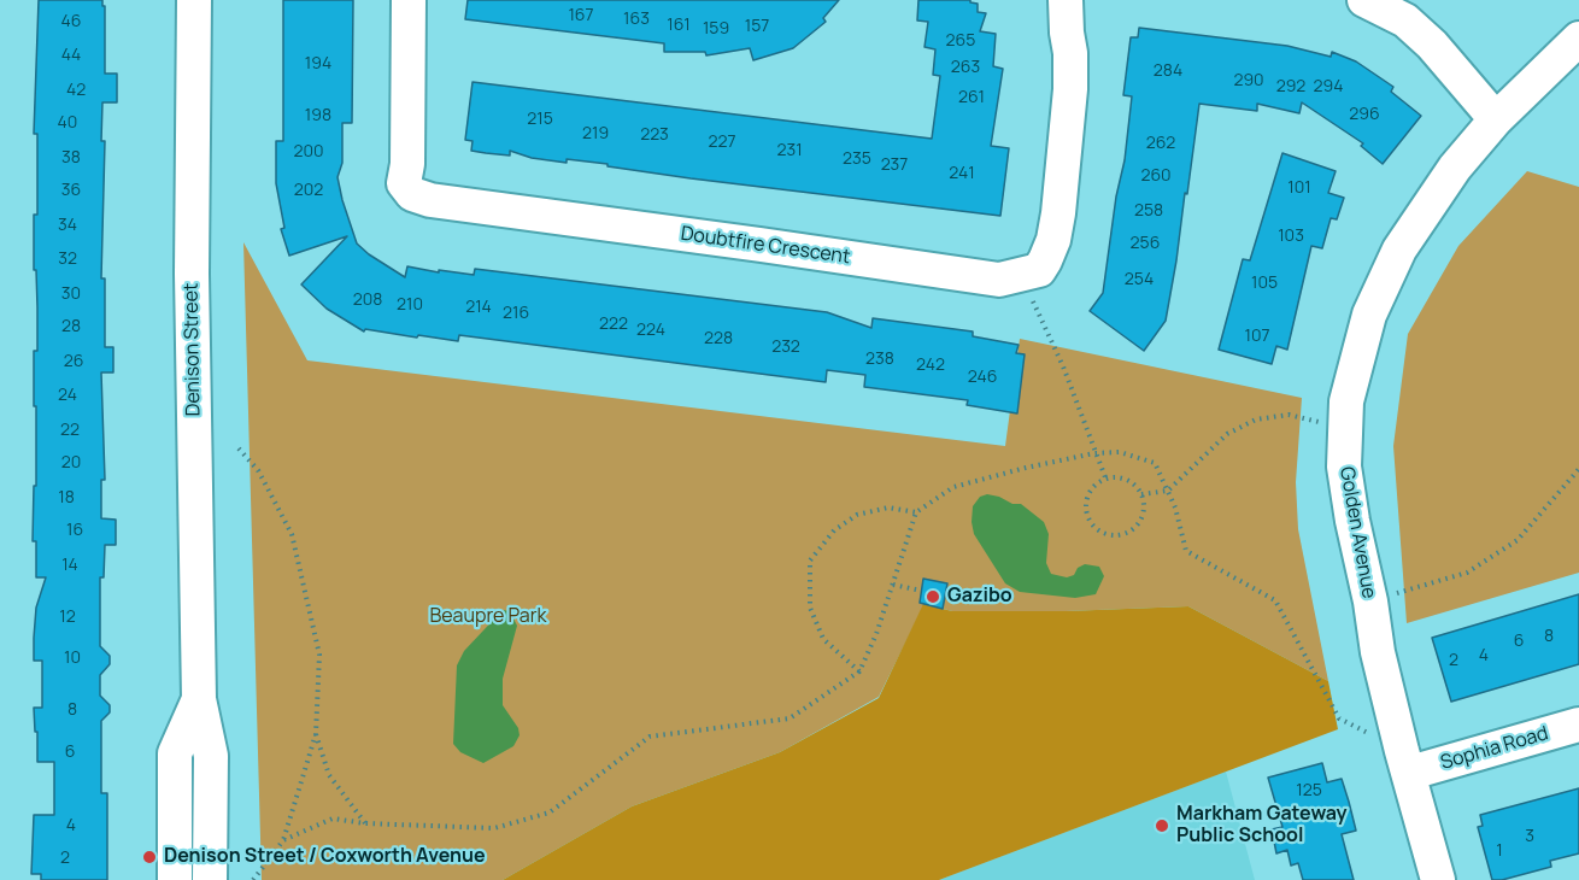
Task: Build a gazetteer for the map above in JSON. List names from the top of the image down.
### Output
{
  "streets": {
    "street": [
      "Doubtfire Crescent",
      "Denison Street",
      "Golden Avenue",
      "Sophia Road"
    ]
  },
  "crossings": [
    ["Golden Avenue", "Sophia Road"]
  ],
  "parks": ["Beaupre Park"],
  "places": ["Gazibo", "Markham Gateway Public School", "Denison Street / Coxworth Avenue"],
  "house_numbers": [
    "167",
    "163",
    "46",
    "161",
    "157",
    "159",
    "265",
    "44",
    "194",
    "263",
    "284",
    "290",
    "292",
    "294",
    "42",
    "261",
    "296",
    "198",
    "215",
    "40",
    "219",
    "223",
    "227",
    "262",
    "231",
    "200",
    "38",
    "235",
    "237",
    "241",
    "260",
    "101",
    "36",
    "202",
    "258",
    "34",
    "103",
    "256",
    "32",
    "254",
    "105",
    "30",
    "208",
    "210",
    "214",
    "216",
    "222",
    "28",
    "224",
    "107",
    "228",
    "232",
    "238",
    "26",
    "242",
    "246",
    "24",
    "22",
    "20",
    "18",
    "16",
    "14",
    "12",
    "8",
    "6",
    "4",
    "10",
    "2",
    "8",
    "6",
    "125",
    "4",
    "3",
    "1",
    "2"
  ]
}
